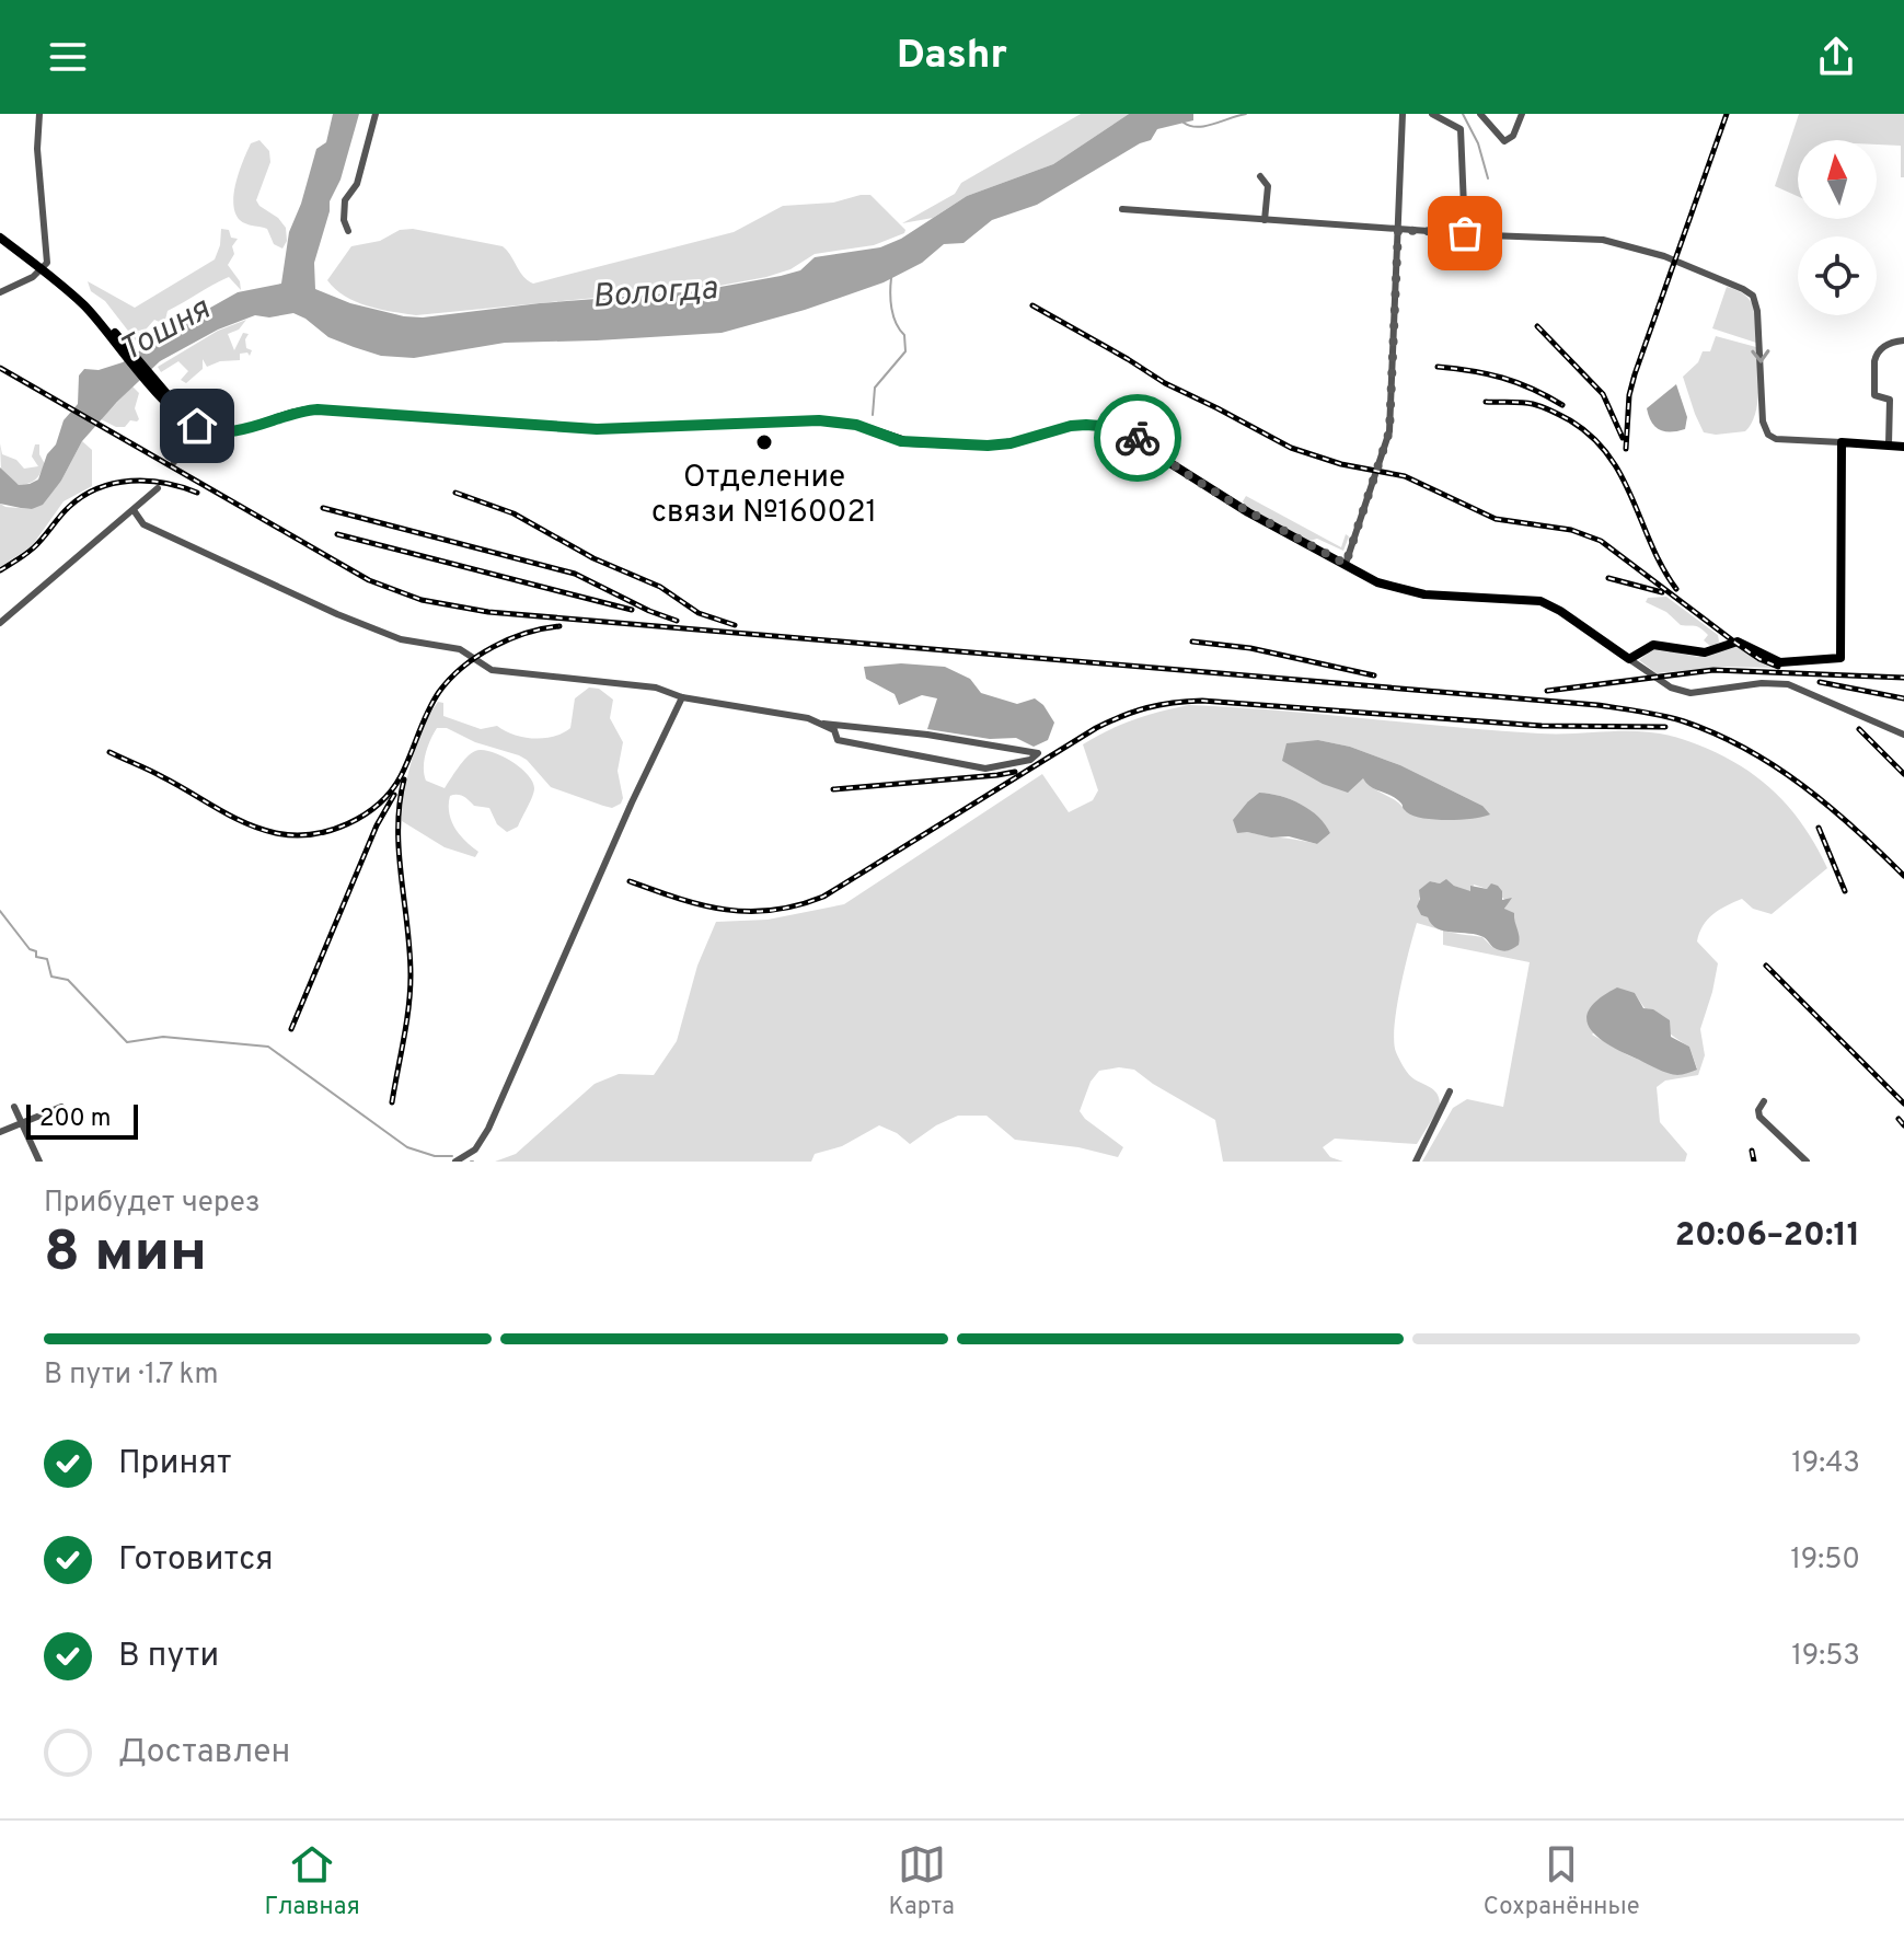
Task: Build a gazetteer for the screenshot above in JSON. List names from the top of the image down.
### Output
{
  "water": ["Вологда", "Тошня"],
  "places": ["Отделение связи №160021"],
  "scale_bar": "200 m",
  "north": "top",
  "page": {
    "header": "Dashr",
    "scale": "200 m",
    "heading": ["8 мин", "Прибудет через", "20:06–20:11"],
    "bar": "В пути · 1.7 km",
    "list": [
      ["Принят", "19:43"],
      ["Готовится", "19:50"],
      ["В пути", "19:53"],
      "Доставлен"
    ],
    "tabs": ["Главная", "Карта", "Сохранённые"]
  }
}
